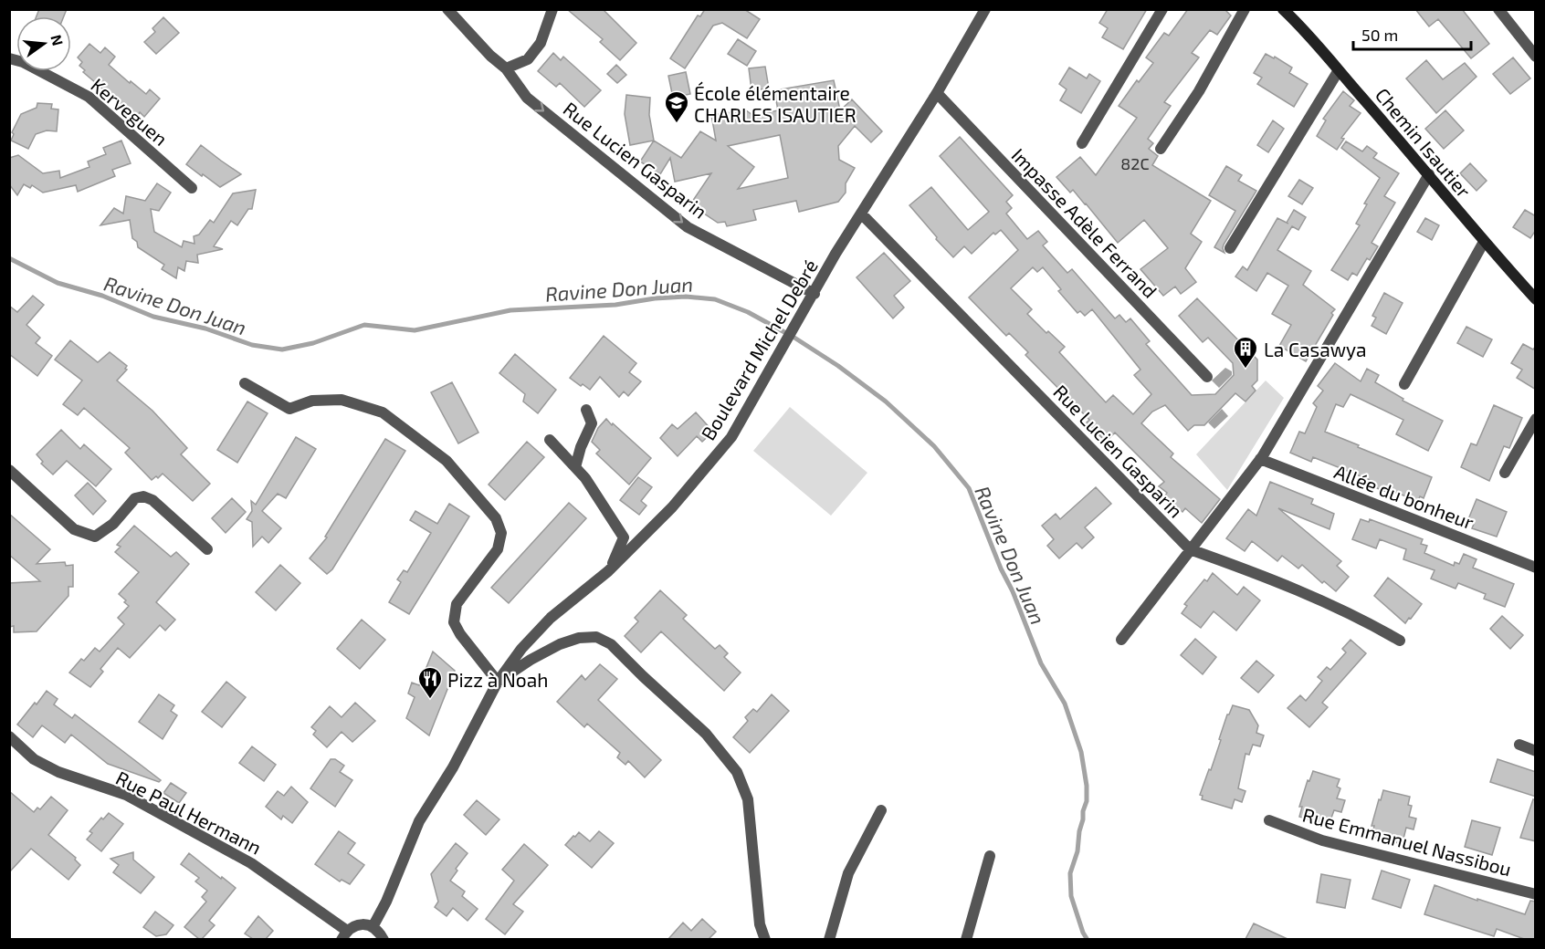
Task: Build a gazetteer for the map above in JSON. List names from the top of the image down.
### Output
{
  "streets": {
    "main road": ["Chemin Isautier"],
    "street": [
      "Kerveguen",
      "Rue Lucien Gasparin",
      "Impasse Adèle Ferrand",
      "Boulevard Michel Debré",
      "Allée du bonheur",
      "Rue Paul Hermann",
      "Rue Emmanuel Nassibou"
    ]
  },
  "crossings": [
    ["Rue Lucien Gasparin", "Boulevard Michel Debré"],
    ["Impasse Adèle Ferrand", "Boulevard Michel Debré"]
  ],
  "water": ["Ravine Don Juan"],
  "places": {
    "school or university": ["École élémentaire CHARLES ISAUTIER"],
    "building": ["La Casawya"],
    "restaurant": ["Pizz à Noah"]
  },
  "house_numbers": ["82C"],
  "scale_bar": "50 m",
  "north": "right"
}
